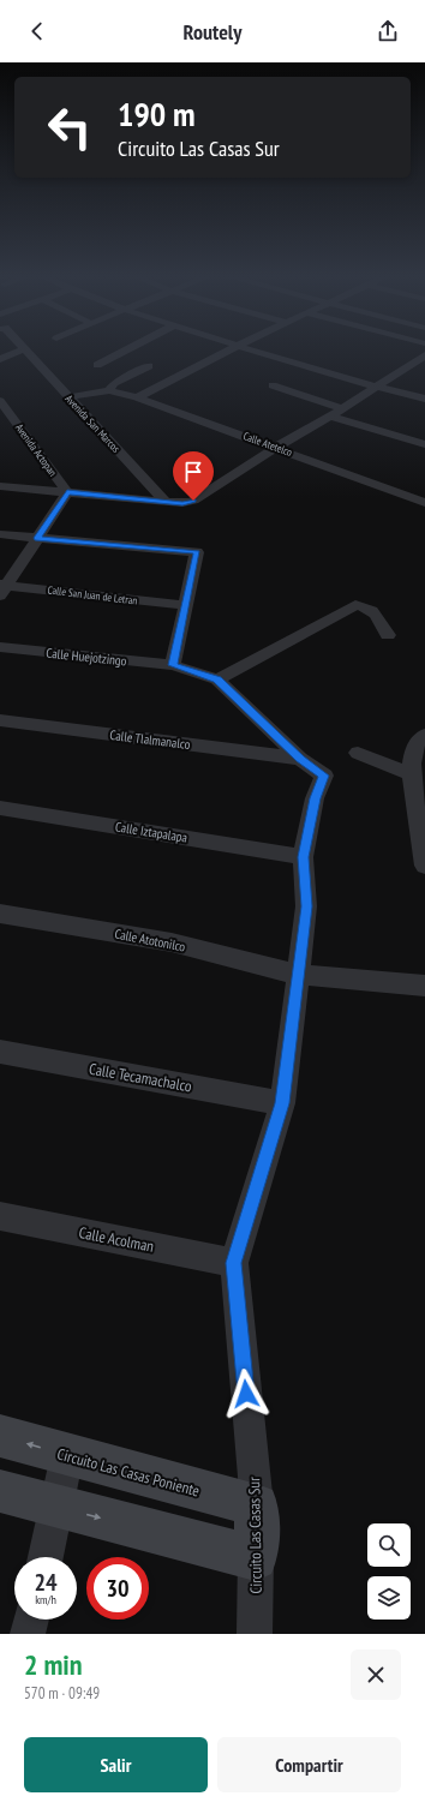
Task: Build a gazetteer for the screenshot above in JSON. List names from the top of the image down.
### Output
{
  "streets": {
    "street": [
      "Avenida San Marcos",
      "Calle Atetelco",
      "Avenida Actopan",
      "Calle San Juan de Letran",
      "Calle Huejotzingo",
      "Calle Tlalmanalco",
      "Calle Iztapalapa",
      "Calle Atotonilco",
      "Calle Tecamachalco",
      "Calle Acolman",
      "Circuito Las Casas Poniente",
      "Circuito Las Casas Sur"
    ]
  },
  "crossings": [
    ["Calle Huejotzingo", "Circuito Las Casas Sur"],
    ["Calle Tlalmanalco", "Circuito Las Casas Sur"],
    ["Calle Iztapalapa", "Circuito Las Casas Sur"],
    ["Calle Atotonilco", "Circuito Las Casas Sur"],
    ["Calle Tecamachalco", "Circuito Las Casas Sur"],
    ["Calle Acolman", "Circuito Las Casas Sur"],
    ["Circuito Las Casas Poniente", "Circuito Las Casas Sur"]
  ],
  "page": {
    "header": "Routely",
    "turn": ["190 m", "Circuito Las Casas Sur"],
    "speed": "24 km/h",
    "limit": "30",
    "heading": ["2 min", "570 m · 09:49"],
    "buttons": ["Salir", "Compartir"]
  }
}
